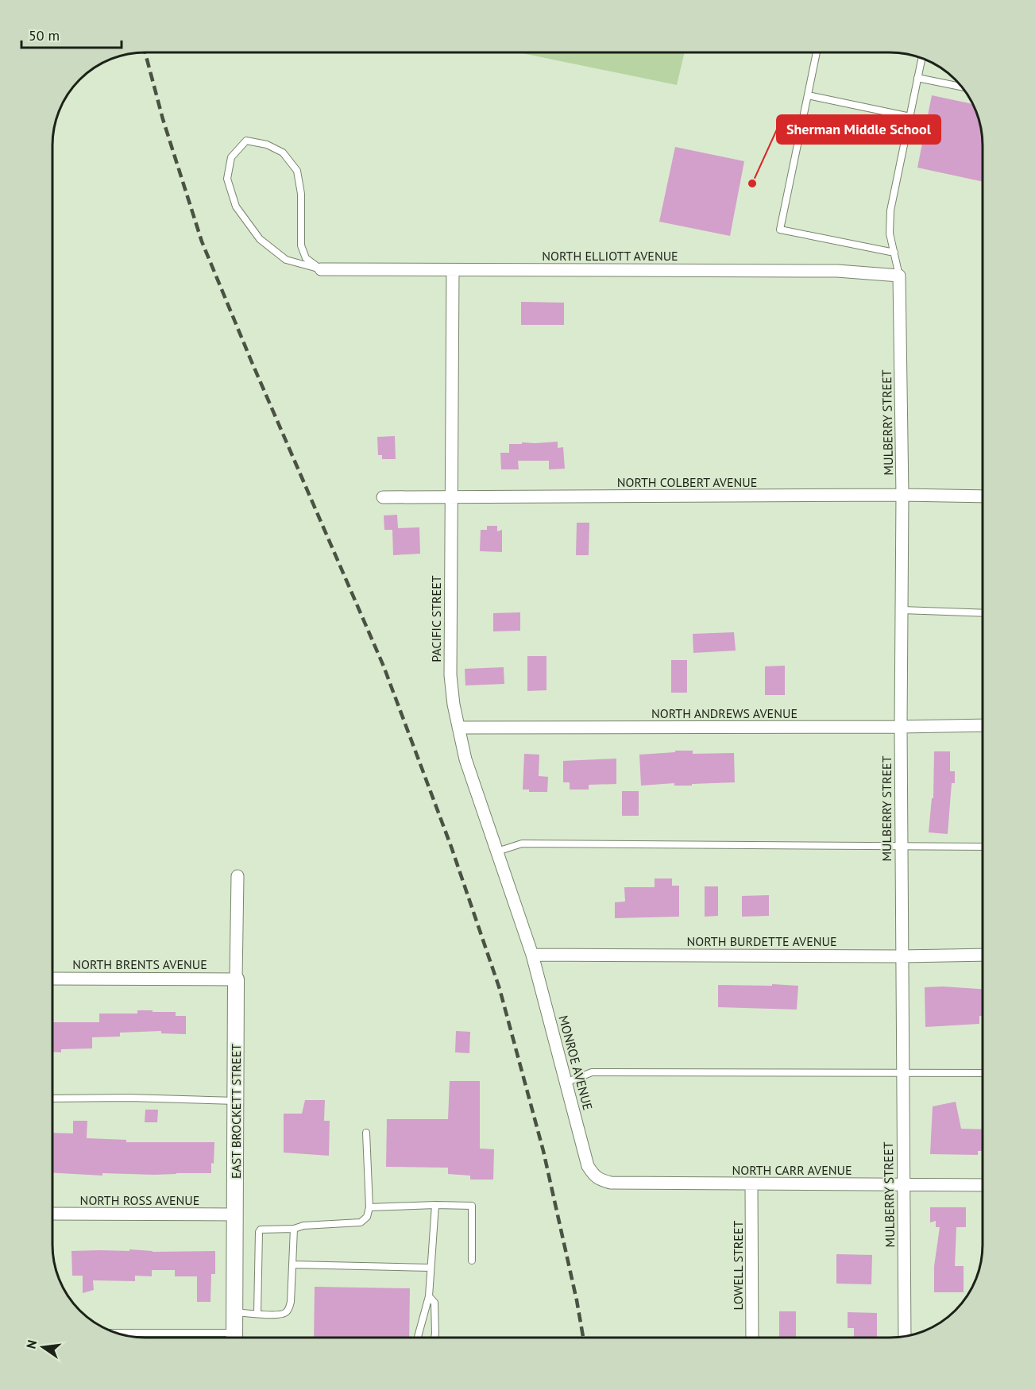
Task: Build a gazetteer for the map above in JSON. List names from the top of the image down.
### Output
{
  "streets": {
    "street": [
      "NORTH ELLIOTT AVENUE",
      "MULBERRY STREET",
      "NORTH COLBERT AVENUE",
      "PACIFIC STREET",
      "NORTH ANDREWS AVENUE",
      "NORTH BURDETTE AVENUE",
      "NORTH BRENTS AVENUE",
      "MONROE AVENUE",
      "EAST BROCKETT STREET",
      "NORTH CARR AVENUE",
      "NORTH ROSS AVENUE",
      "LOWELL STREET"
    ]
  },
  "crossings": [
    ["NORTH ELLIOTT AVENUE", "MULBERRY STREET"],
    ["NORTH ELLIOTT AVENUE", "PACIFIC STREET"],
    ["MULBERRY STREET", "NORTH COLBERT AVENUE"],
    ["MULBERRY STREET", "NORTH ANDREWS AVENUE"],
    ["MULBERRY STREET", "NORTH BURDETTE AVENUE"],
    ["MULBERRY STREET", "NORTH CARR AVENUE"],
    ["NORTH COLBERT AVENUE", "PACIFIC STREET"],
    ["PACIFIC STREET", "NORTH ANDREWS AVENUE"],
    ["PACIFIC STREET", "NORTH BURDETTE AVENUE"],
    ["PACIFIC STREET", "MONROE AVENUE"],
    ["NORTH BURDETTE AVENUE", "MONROE AVENUE"],
    ["NORTH BRENTS AVENUE", "EAST BROCKETT STREET"],
    ["MONROE AVENUE", "NORTH CARR AVENUE"],
    ["EAST BROCKETT STREET", "NORTH ROSS AVENUE"],
    ["NORTH CARR AVENUE", "LOWELL STREET"]
  ],
  "places": ["Sherman Middle School"],
  "scale_bar": "50 m",
  "north": "left"
}
